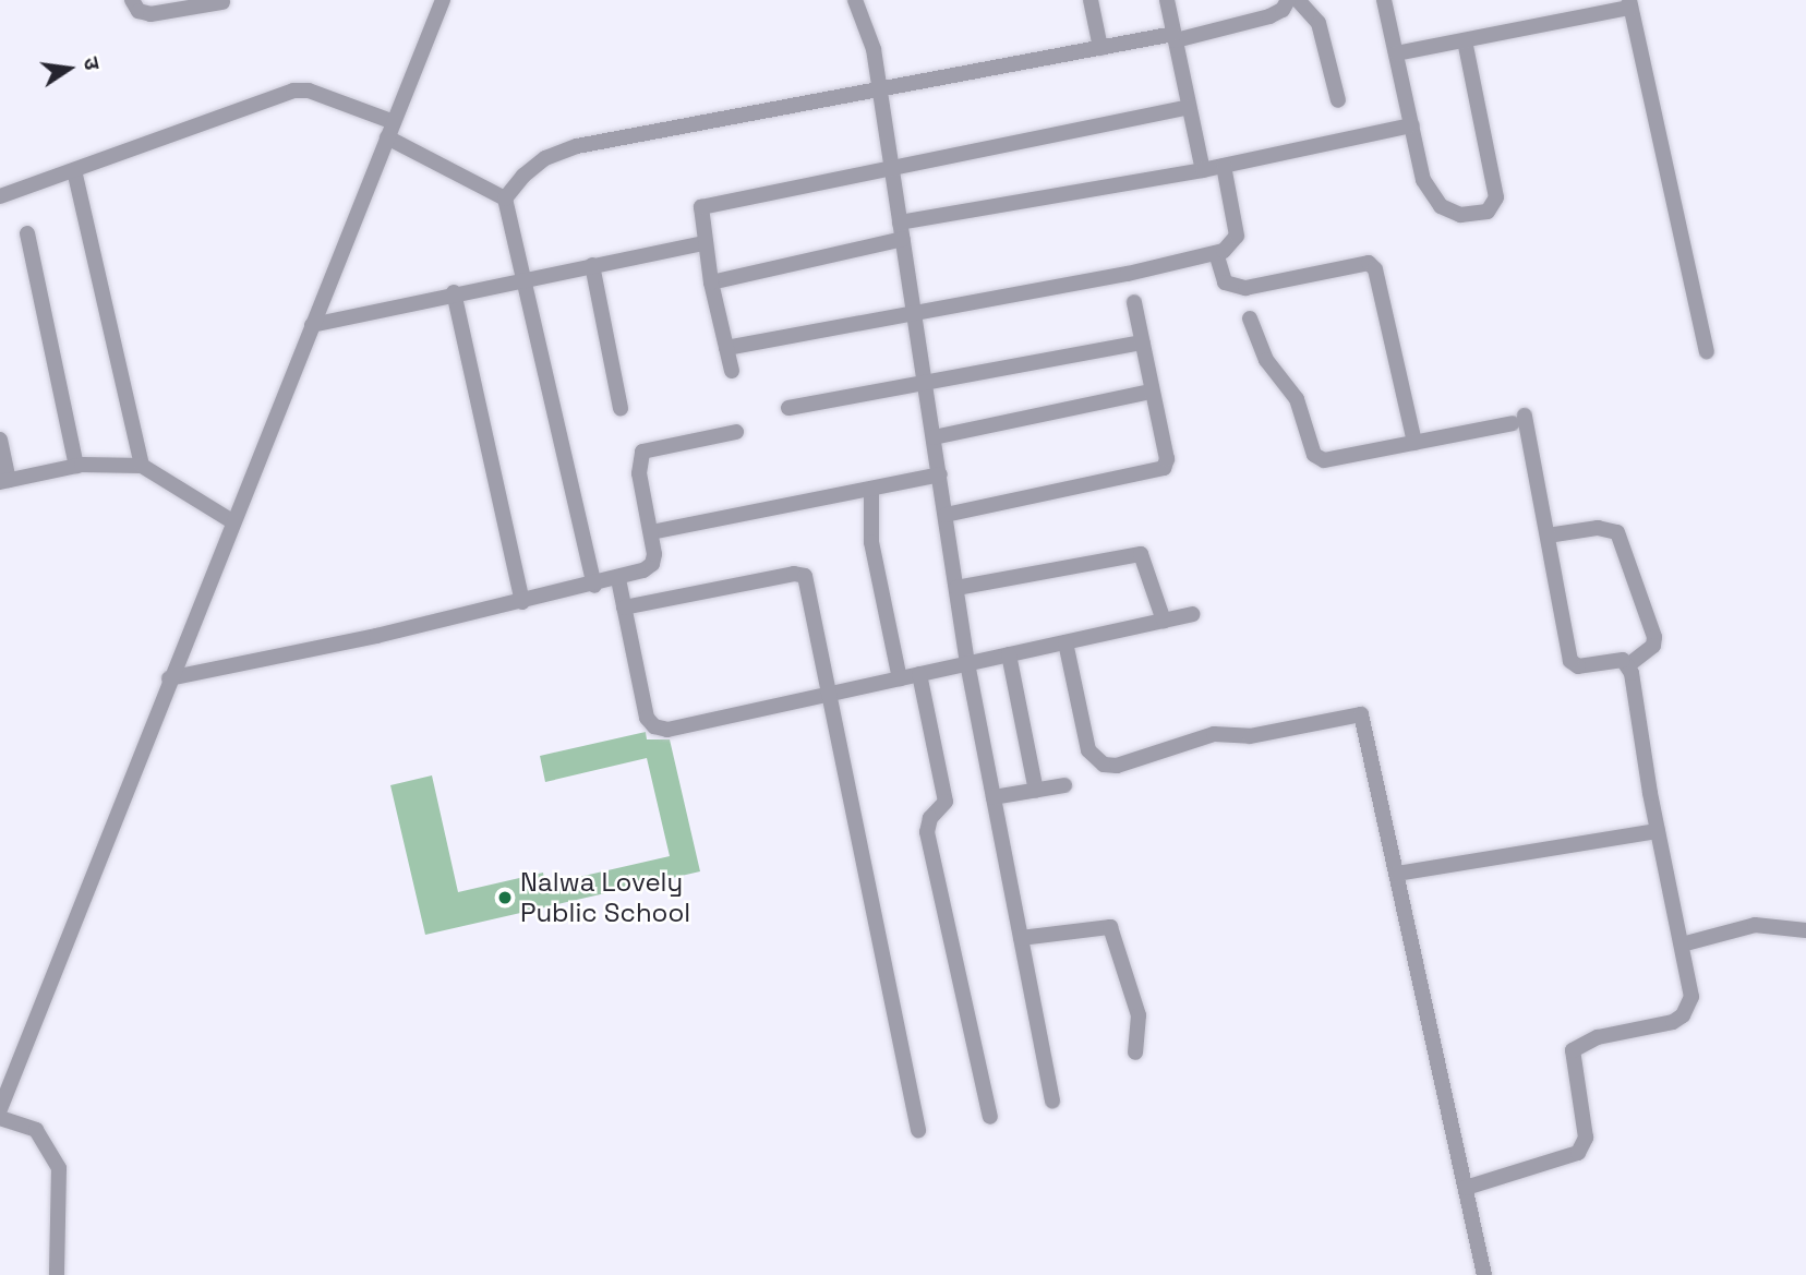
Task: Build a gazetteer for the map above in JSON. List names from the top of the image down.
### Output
{
  "places": ["Nalwa Lovely Public School"],
  "north": "right"
}
